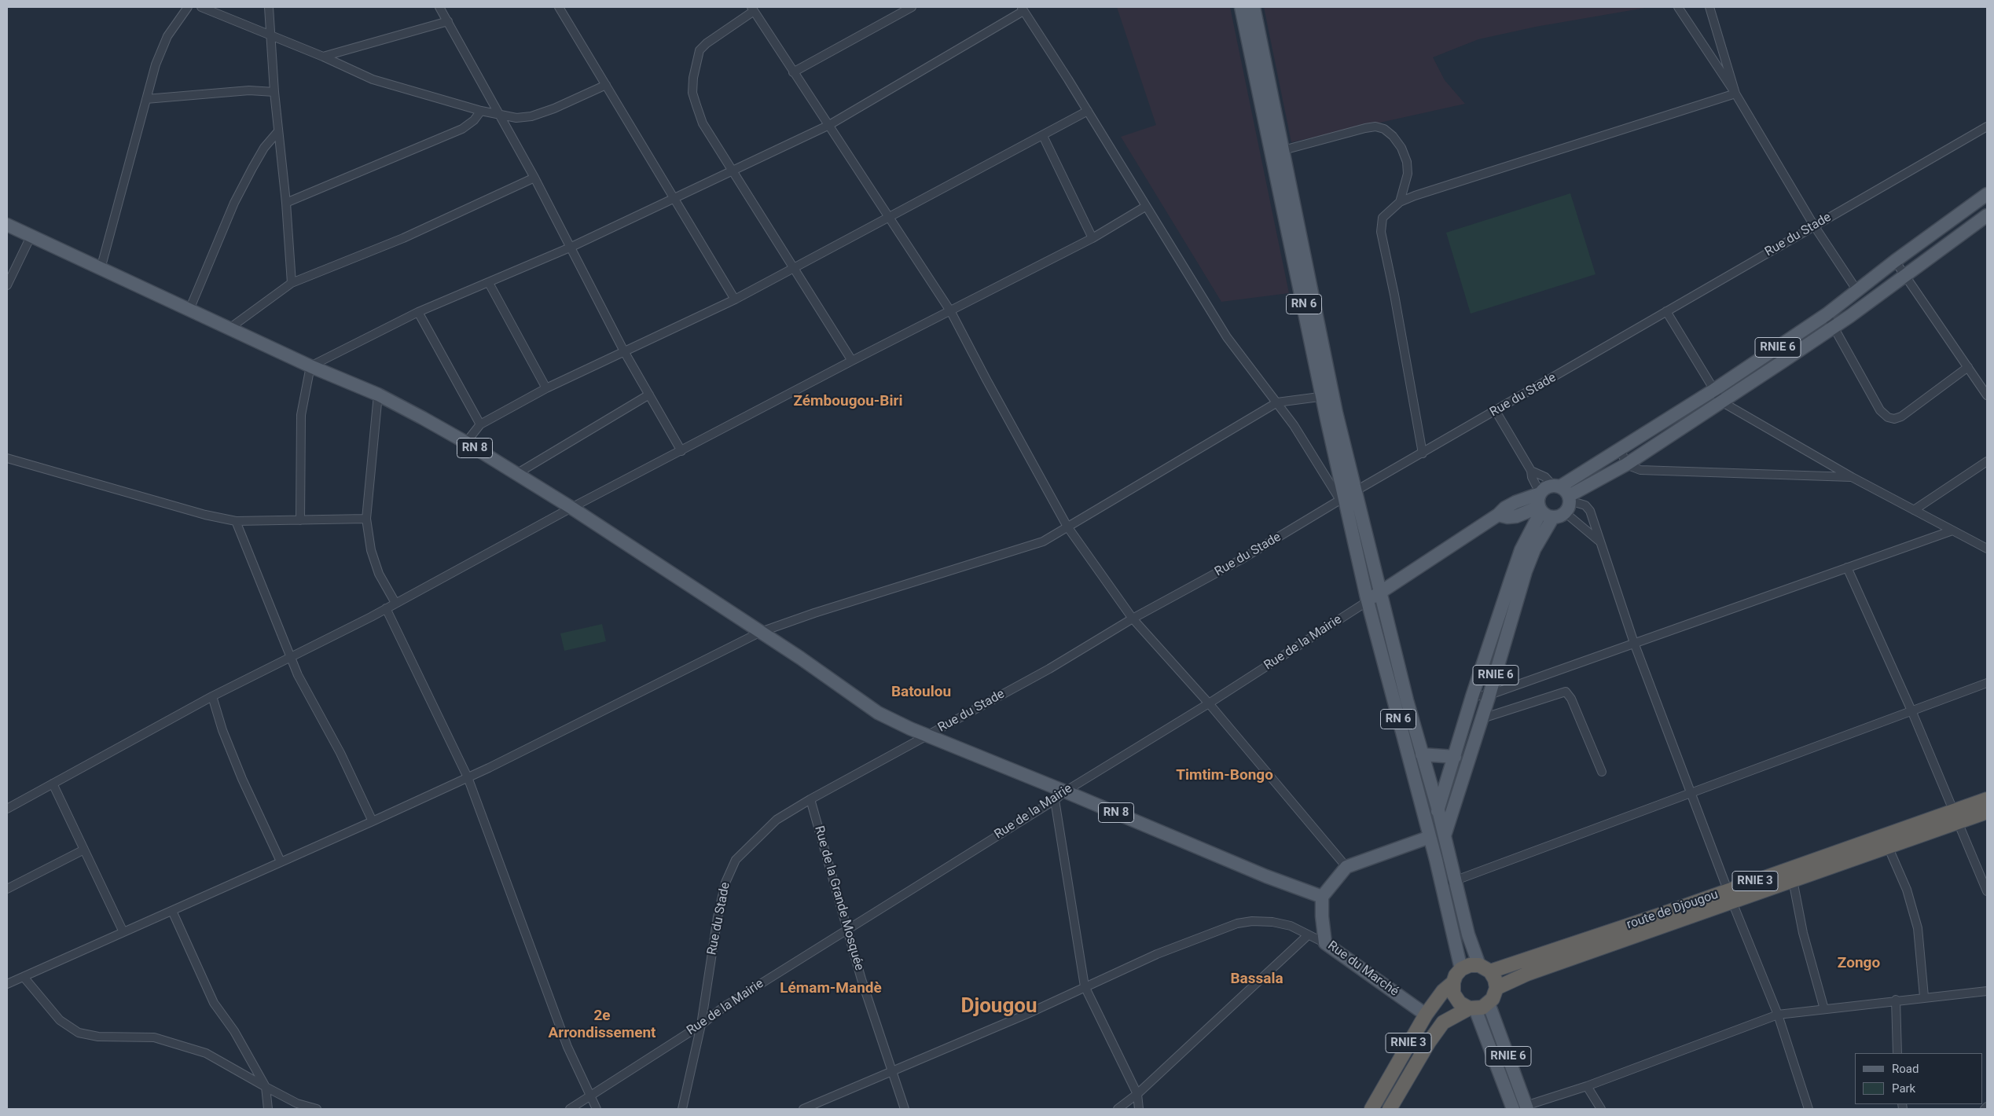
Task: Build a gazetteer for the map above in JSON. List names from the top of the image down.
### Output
{
  "streets": {
    "highway": ["RNIE 3", "route de Djougou"],
    "main road": [
      "RN 6",
      "RNIE 6",
      "RN 8",
      "Rue de la Mairie",
      "Rue du Marché"
    ],
    "street": ["Rue du Stade", "Rue de la Grande Mosquée"]
  },
  "crossings": [
    ["Rue du Stade", "RN 6"],
    ["Rue du Stade", "RN 8"],
    ["Rue du Stade", "Rue de la Mairie"],
    ["Rue du Stade", "Rue de la Grande Mosquée"],
    ["RN 6", "RNIE 6"],
    ["RN 6", "Rue de la Mairie"],
    ["RNIE 6", "Rue de la Mairie"],
    ["RNIE 6", "RNIE 3"],
    ["RNIE 6", "route de Djougou"],
    ["RN 8", "Rue de la Mairie"],
    ["RN 8", "Rue du Marché"],
    ["Rue de la Mairie", "Rue de la Grande Mosquée"],
    ["RNIE 3", "route de Djougou"],
    ["RNIE 3", "Rue du Marché"]
  ],
  "districts": [
    "Zémbougou-Biri",
    "Batoulou",
    "Timtim-Bongo",
    "Zongo",
    "Bassala",
    "Lémam-Mandè",
    "Djougou",
    "2e Arrondissement"
  ],
  "legend": ["Road", "Park"]
}
